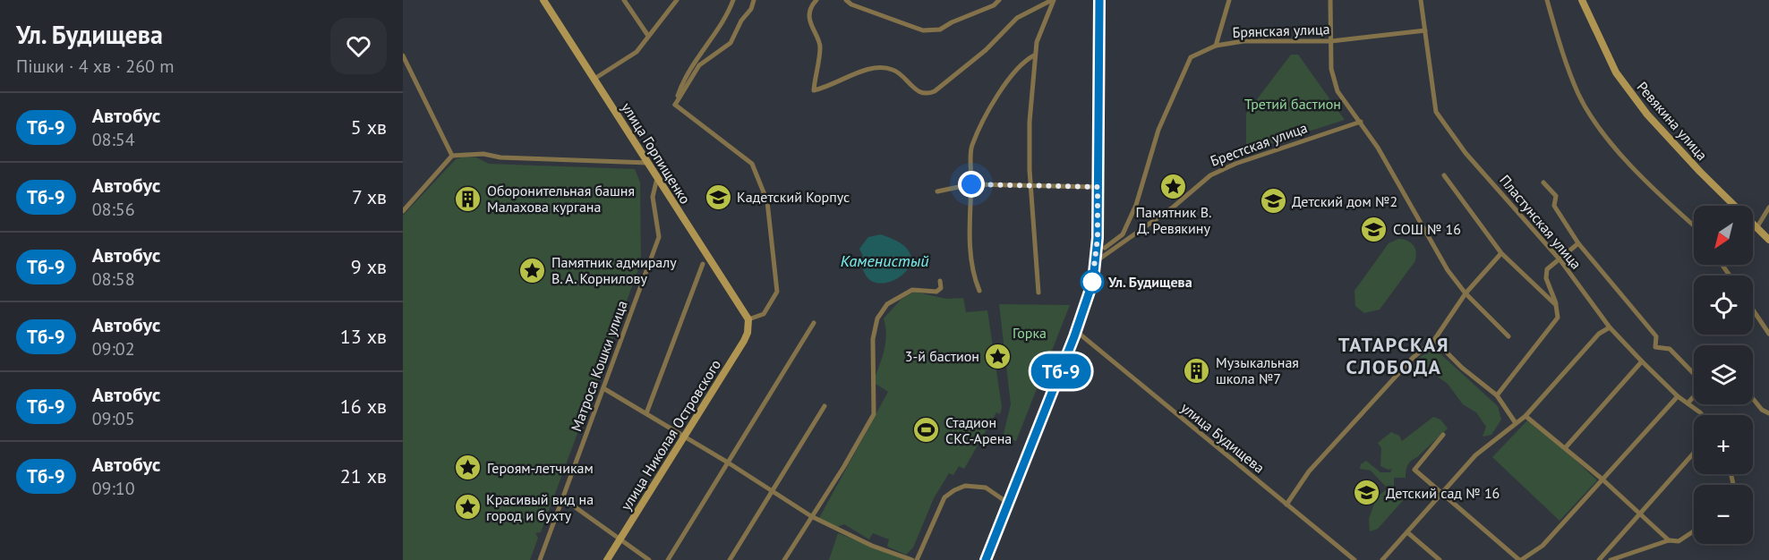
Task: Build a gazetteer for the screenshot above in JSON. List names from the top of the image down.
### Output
{
  "streets": {
    "main road": ["Ревякина улица", "улица Горпищенко", "улица Николая Островского"],
    "street": [
      "Брянская улица",
      "Брестская улица",
      "Пластунская улица",
      "Матроса Кошки улица",
      "улица Будищева"
    ]
  },
  "crossings": [
    ["Брянская улица", "Пластунская улица"],
    ["улица Горпищенко", "Матроса Кошки улица"],
    ["улица Горпищенко", "улица Николая Островского"]
  ],
  "districts": ["ТАТАРСКАЯ СЛОБОДА"],
  "water": ["Каменистый"],
  "parks": ["Третий бастион", "Горка"],
  "places": {
    "place": [
      "Памятник В. Д. Ревякину",
      "Памятник адмиралу В. А. Корнилову",
      "3-й бастион",
      "Героям-летчикам",
      "Красивый вид на город и бухту"
    ],
    "school or university": [
      "Кадетский Корпус",
      "Детский дом №2",
      "СОШ № 16",
      "Детский сад № 16"
    ],
    "building": ["Оборонительная башня Малахова кургана", "Музыкальная школа №7"],
    "other": ["Ул. Будищева"],
    "sports": ["Стадион СКС-Арена"]
  },
  "lines": ["bus line Тб-9"],
  "north": "bottom left",
  "page": {
    "heading": ["Ул. Будищева", "Пішки · 4 хв · 260 m"],
    "on_map": "Тб-9",
    "list": [
      {
        "mark": "Тб-9",
        "name": "Автобус",
        "note": "08:54",
        "value": "5 хв"
      },
      {
        "mark": "Тб-9",
        "name": "Автобус",
        "note": "08:56",
        "value": "7 хв"
      },
      {
        "mark": "Тб-9",
        "name": "Автобус",
        "note": "08:58",
        "value": "9 хв"
      },
      {
        "mark": "Тб-9",
        "name": "Автобус",
        "note": "09:02",
        "value": "13 хв"
      },
      {
        "mark": "Тб-9",
        "name": "Автобус",
        "note": "09:05",
        "value": "16 хв"
      },
      {
        "mark": "Тб-9",
        "name": "Автобус",
        "note": "09:10",
        "value": "21 хв"
      }
    ],
    "map_buttons": ["+", "−"]
  }
}
